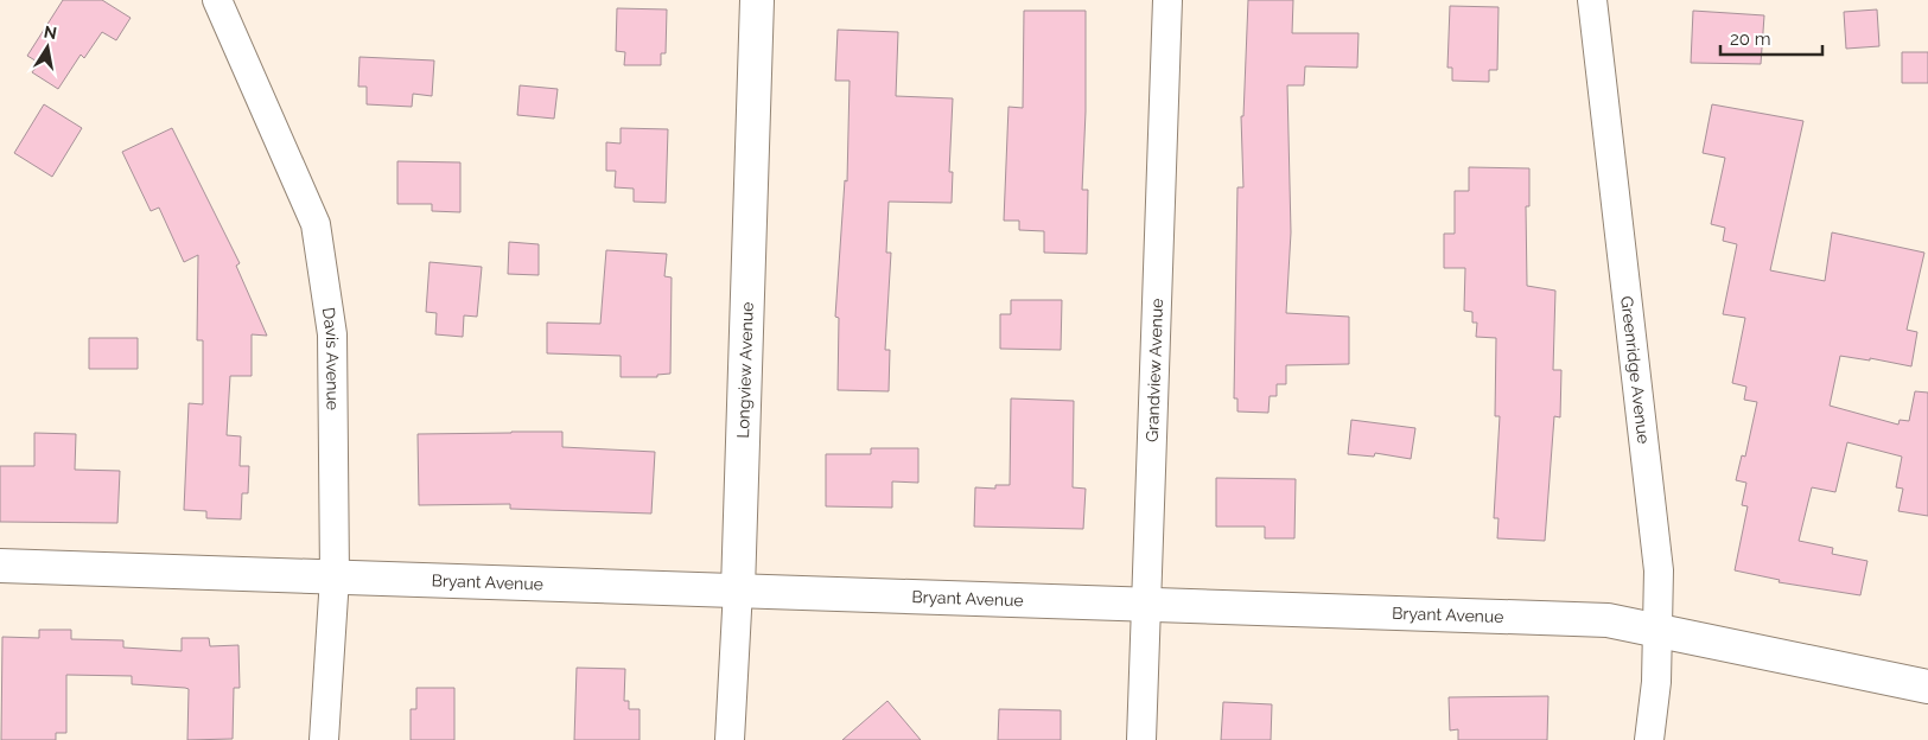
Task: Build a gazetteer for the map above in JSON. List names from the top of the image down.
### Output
{
  "streets": {
    "street": [
      "Davis Avenue",
      "Longview Avenue",
      "Grandview Avenue",
      "Greenridge Avenue",
      "Bryant Avenue"
    ]
  },
  "crossings": [
    ["Davis Avenue", "Bryant Avenue"],
    ["Longview Avenue", "Bryant Avenue"],
    ["Grandview Avenue", "Bryant Avenue"],
    ["Greenridge Avenue", "Bryant Avenue"]
  ],
  "scale_bar": "20 m",
  "north": "top"
}
